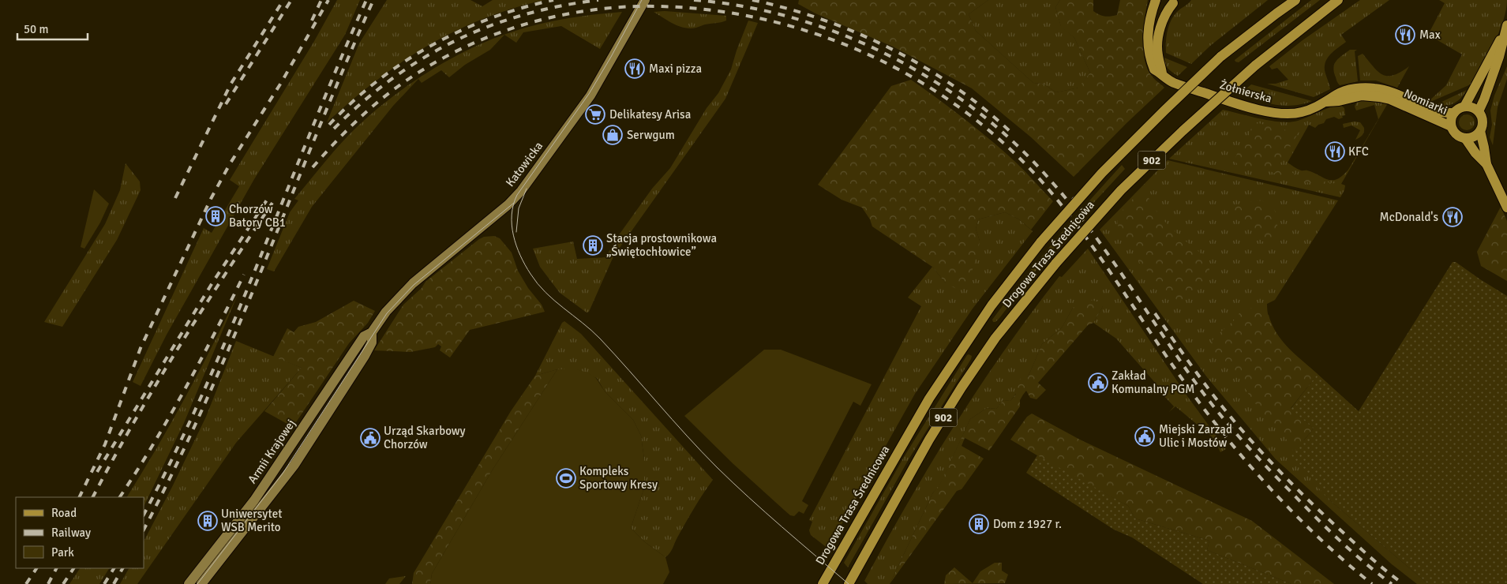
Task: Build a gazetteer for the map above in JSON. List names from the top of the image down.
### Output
{
  "streets": {
    "main road": [
      "Żołnierska",
      "Nomiarki",
      "902",
      "Drogowa Trasa Średnicowa"
    ],
    "street": ["Katowicka", "Armii Krajowej"]
  },
  "crossings": [
    ["Żołnierska", "Nomiarki"],
    ["Katowicka", "Armii Krajowej"]
  ],
  "places": {
    "restaurant": [
      "Max",
      "Maxi pizza",
      "KFC",
      "McDonald's"
    ],
    "supermarket": ["Delikatesy Arisa"],
    "shop": ["Serwgum"],
    "building": [
      "Chorzów Batory CB1",
      "Stacja prostownikowa „Świętochłowice”",
      "Uniwersytet WSB Merito",
      "Dom z 1927 r."
    ],
    "public building": ["Zakład Komunalny PGM", "Miejski Zarząd Ulic i Mostów", "Urząd Skarbowy Chorzów"],
    "sports": ["Kompleks Sportowy Kresy"]
  },
  "legend": ["Road", "Railway", "Park"],
  "scale_bar": "50 m"
}
